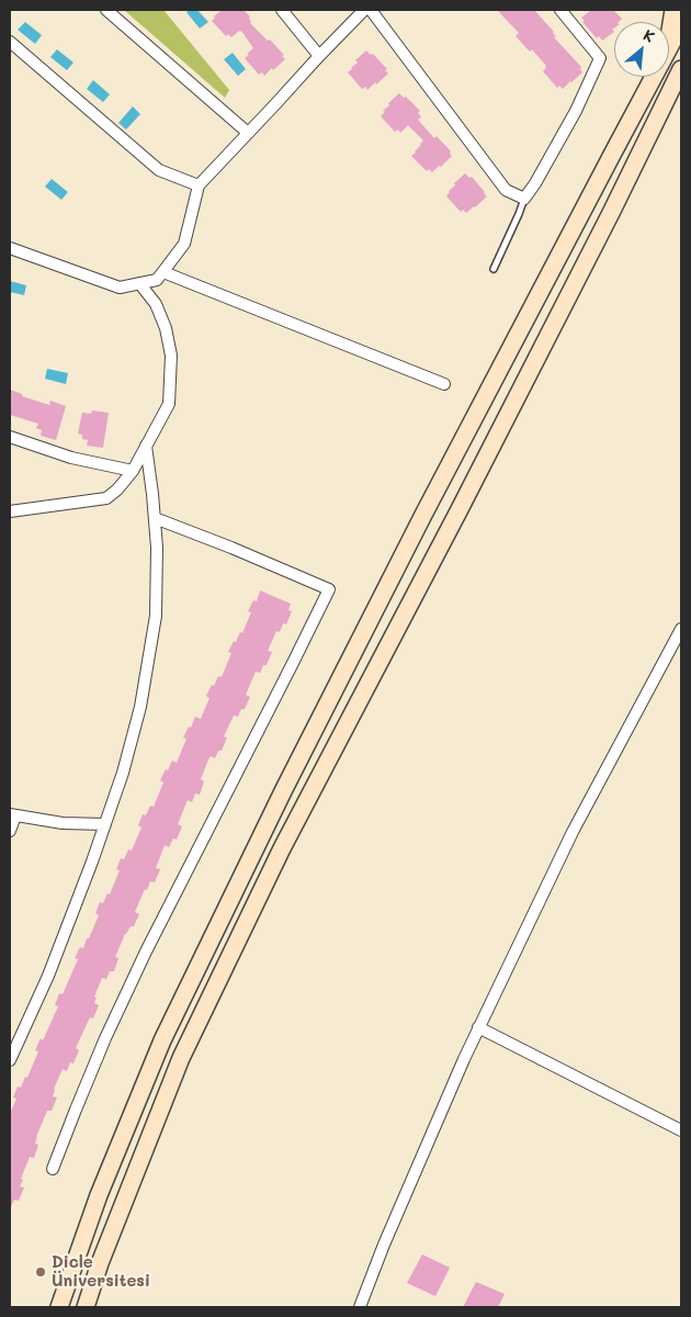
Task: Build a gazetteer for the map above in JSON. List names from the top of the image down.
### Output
{
  "places": ["Dicle Üniversitesi"],
  "north": "top right"
}
